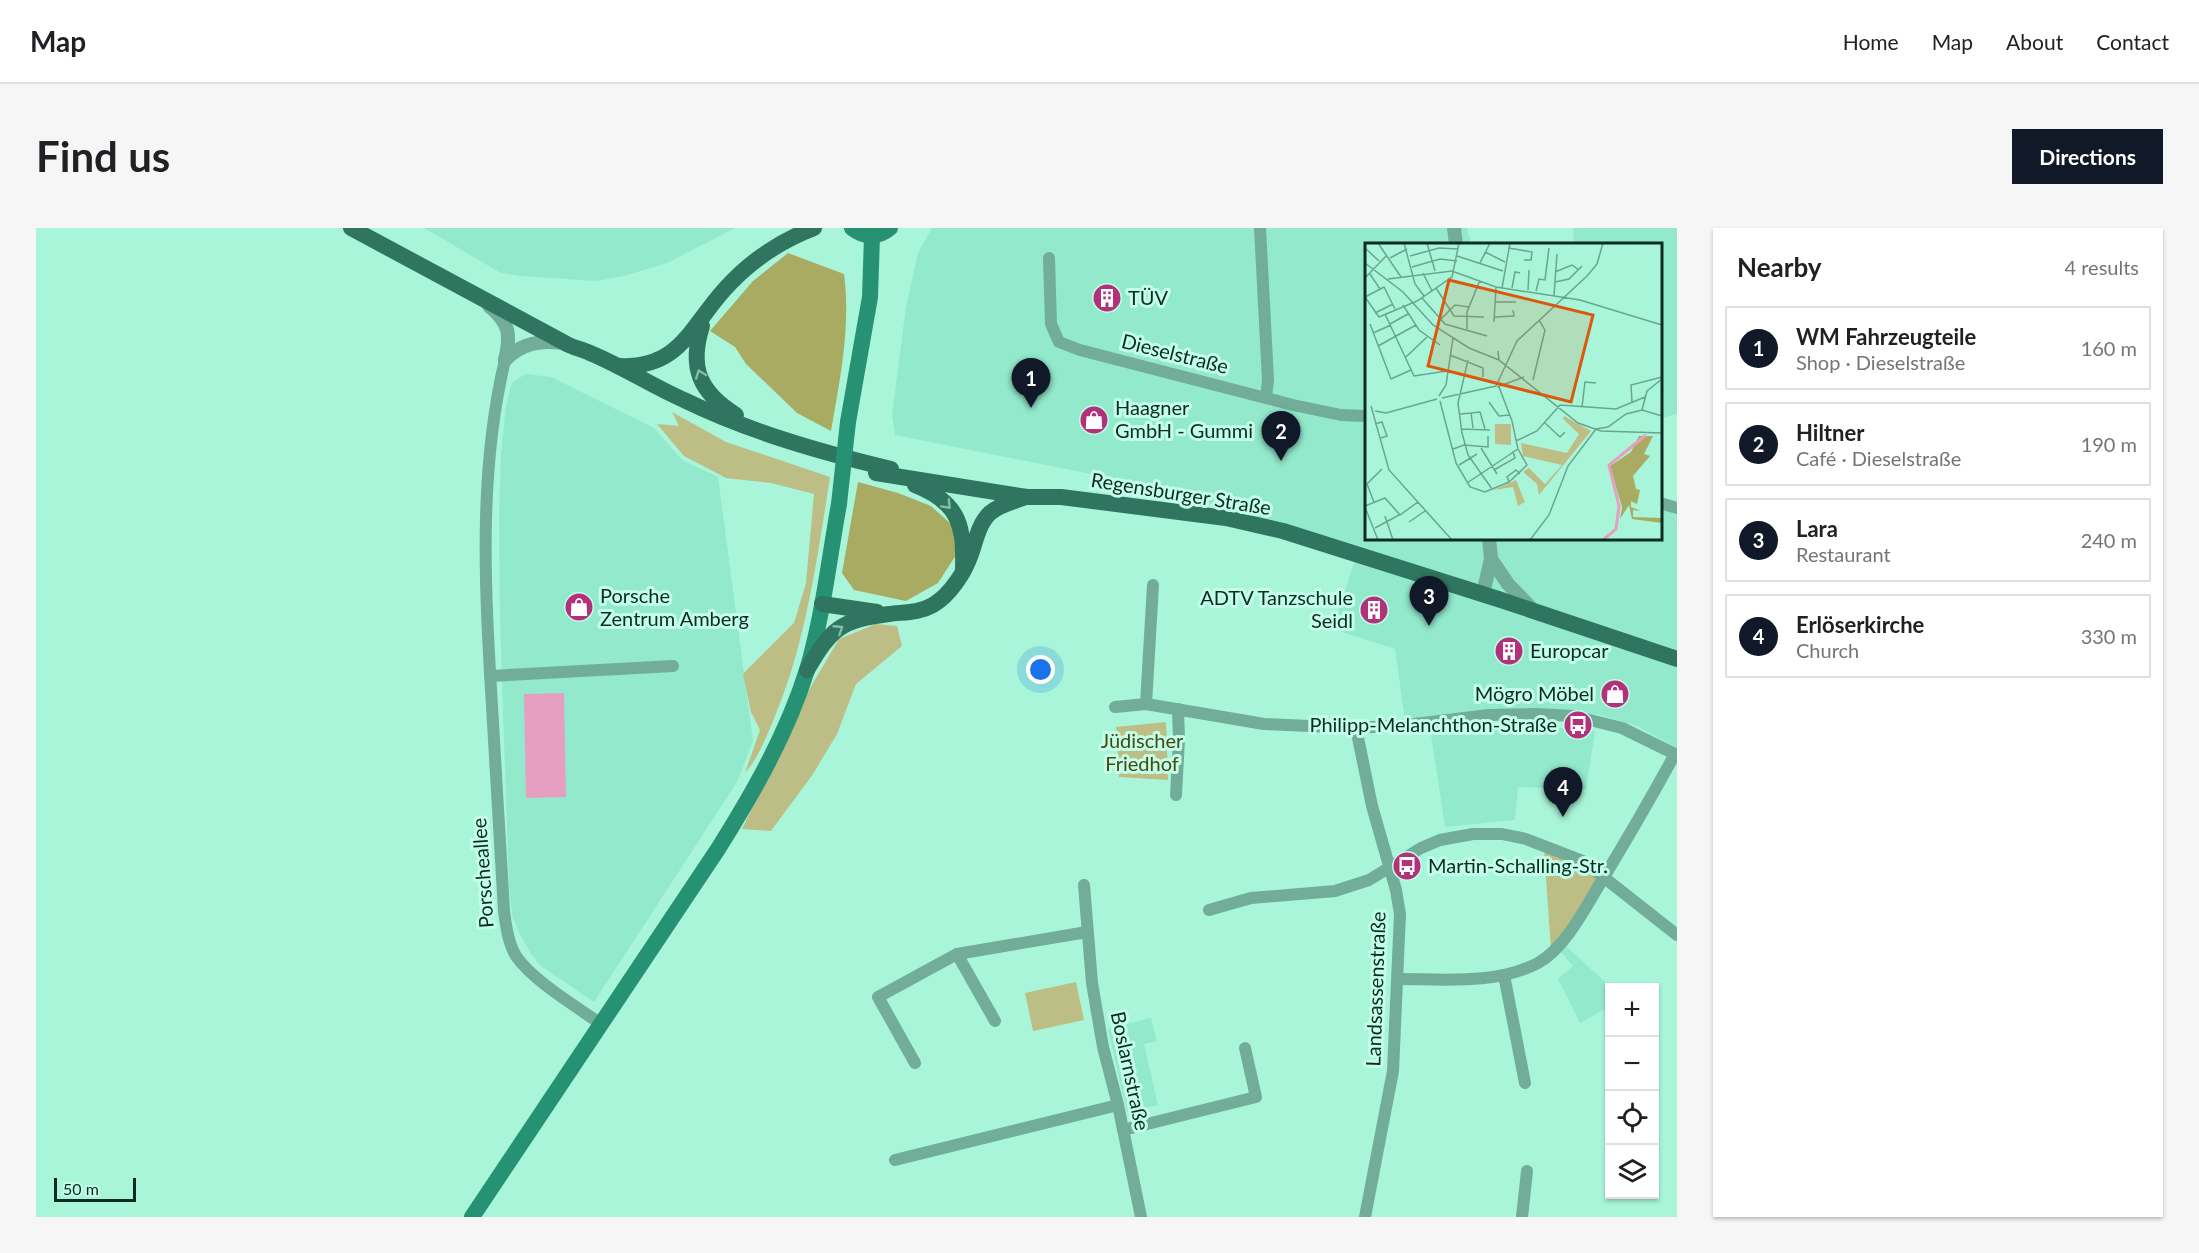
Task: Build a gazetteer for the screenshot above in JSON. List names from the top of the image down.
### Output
{
  "streets": {
    "main road": ["Regensburger Straße"],
    "street": [
      "Dieselstraße",
      "Porscheallee",
      "Landsassenstraße",
      "Boslarnstraße"
    ]
  },
  "parks": ["Jüdischer Friedhof"],
  "places": {
    "building": ["TÜV", "ADTV Tanzschule Seidl", "Europcar"],
    "shop": ["Haagner GmbH - Gummi", "Porsche Zentrum Amberg", "Mögro Möbel"],
    "bus stop": ["Philipp-Melanchthon-Straße", "Martin-Schalling-Str."]
  },
  "scale_bar": "50 m",
  "page": {
    "header": "Map",
    "nav": [
      "Home",
      "Map",
      "About",
      "Contact"
    ],
    "buttons": "Directions",
    "title": "Find us",
    "heading": ["Nearby", "4 results"],
    "list": [
      {
        "mark": "1",
        "name": "WM Fahrzeugteile",
        "note": "Shop · Dieselstraße",
        "value": "160 m"
      },
      {
        "mark": "2",
        "name": "Hiltner",
        "note": "Café · Dieselstraße",
        "value": "190 m"
      },
      {
        "mark": "3",
        "name": "Lara",
        "note": "Restaurant",
        "value": "240 m"
      },
      {
        "mark": "4",
        "name": "Erlöserkirche",
        "note": "Church",
        "value": "330 m"
      }
    ],
    "pins": [
      "1",
      "2",
      "3",
      "4"
    ],
    "map_buttons": ["+", "−"],
    "scale": "50 m"
  }
}
